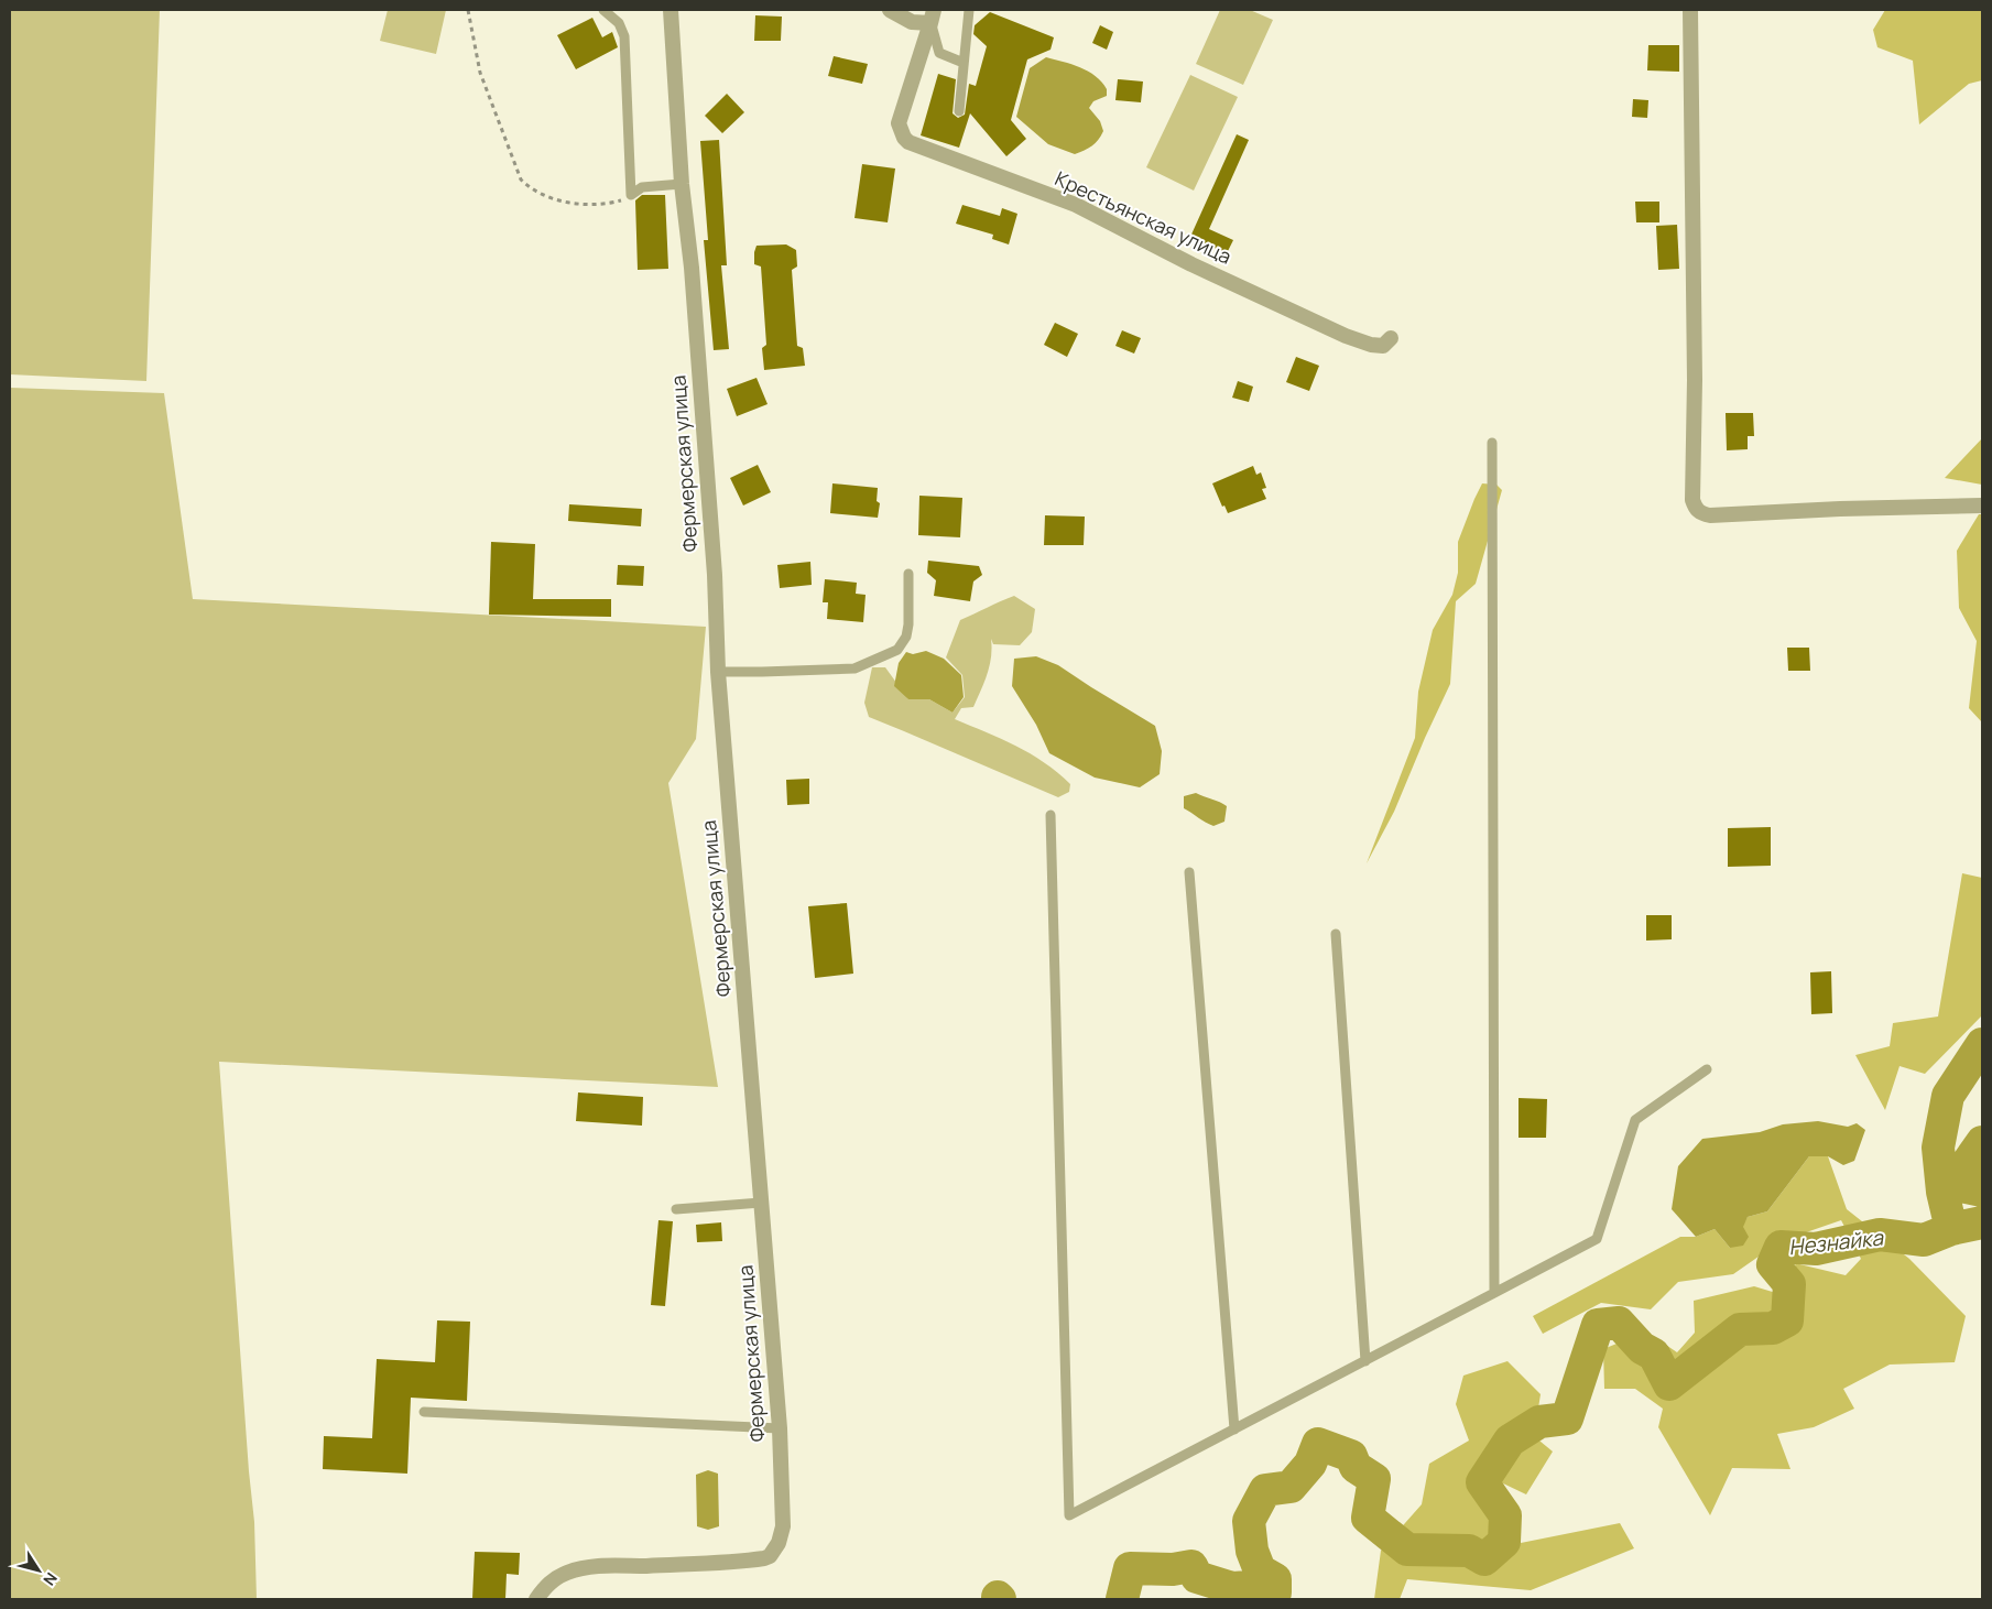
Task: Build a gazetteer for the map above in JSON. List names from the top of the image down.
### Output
{
  "streets": {
    "street": ["Крестьянская улица", "Фермерская улица"]
  },
  "water": ["Незнайка"],
  "north": "bottom right"
}
